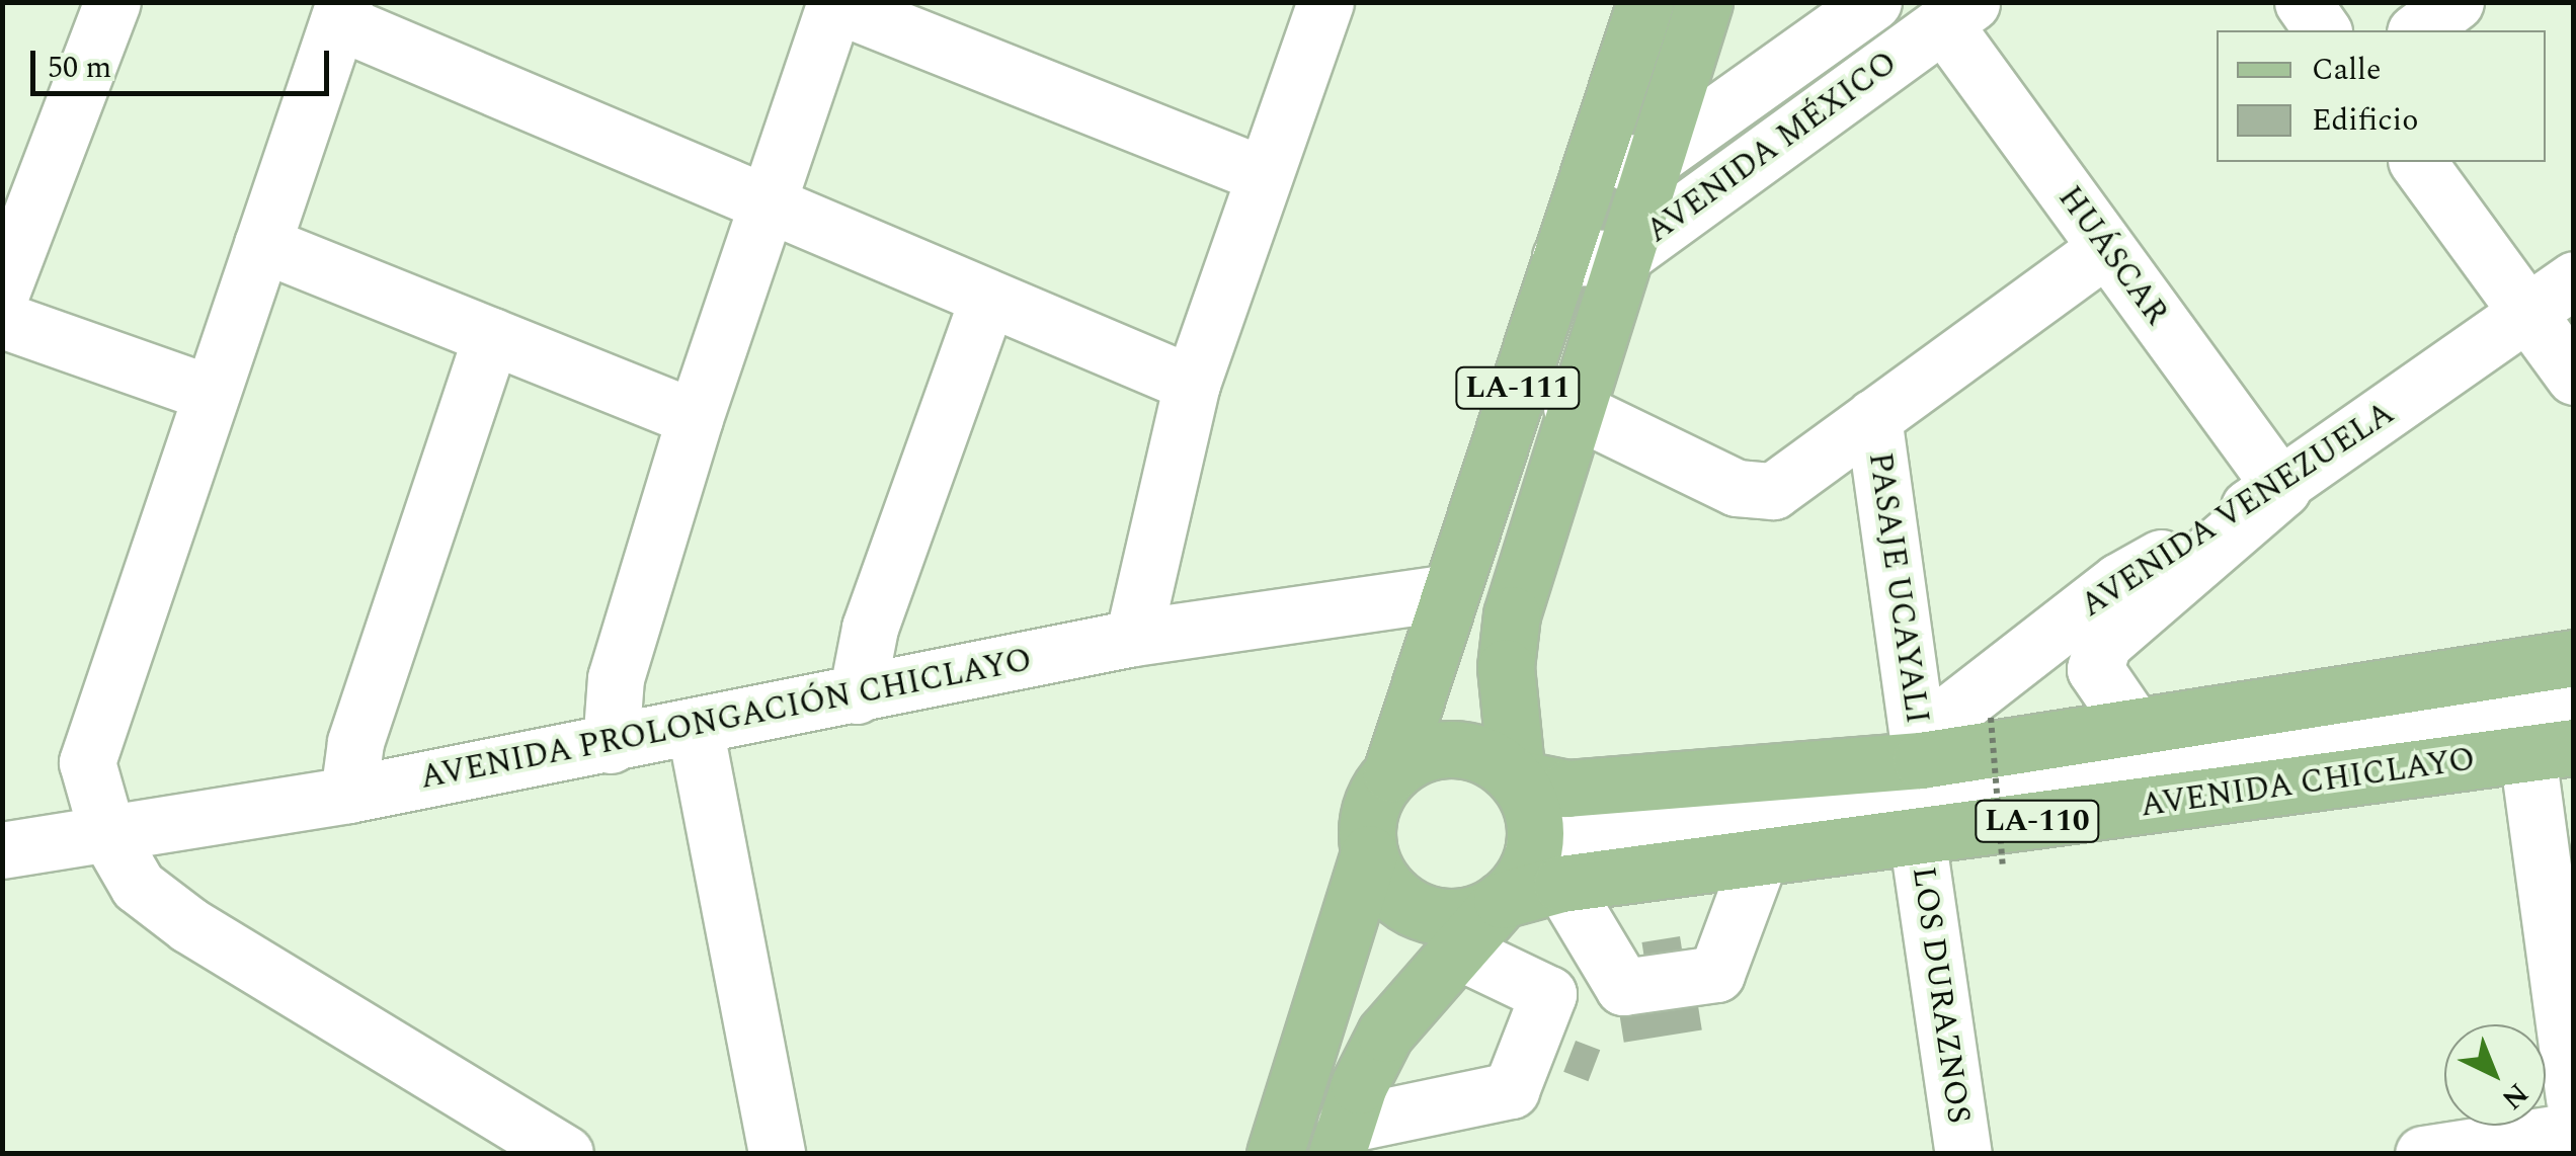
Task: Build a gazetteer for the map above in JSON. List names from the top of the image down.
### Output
{
  "streets": {
    "main road": ["LA-111", "AVENIDA CHICLAYO", "LA-110"],
    "street": [
      "AVENIDA MÉXICO",
      "HUÁSCAR",
      "AVENIDA VENEZUELA",
      "PASAJE UCAYALI",
      "AVENIDA PROLONGACIÓN CHICLAYO",
      "LOS DURAZNOS"
    ]
  },
  "crossings": [
    ["AVENIDA MÉXICO", "HUÁSCAR"],
    ["AVENIDA MÉXICO", "LA-111"],
    ["HUÁSCAR", "AVENIDA VENEZUELA"],
    ["LA-111", "AVENIDA PROLONGACIÓN CHICLAYO"],
    ["LA-111", "AVENIDA CHICLAYO"],
    ["LA-111", "LA-110"],
    ["AVENIDA VENEZUELA", "PASAJE UCAYALI"],
    ["AVENIDA VENEZUELA", "LA-110"],
    ["PASAJE UCAYALI", "LA-110"],
    ["AVENIDA CHICLAYO", "LA-110"],
    ["AVENIDA CHICLAYO", "LOS DURAZNOS"]
  ],
  "legend": ["Calle", "Edificio"],
  "scale_bar": "50 m",
  "north": "bottom right"
}
